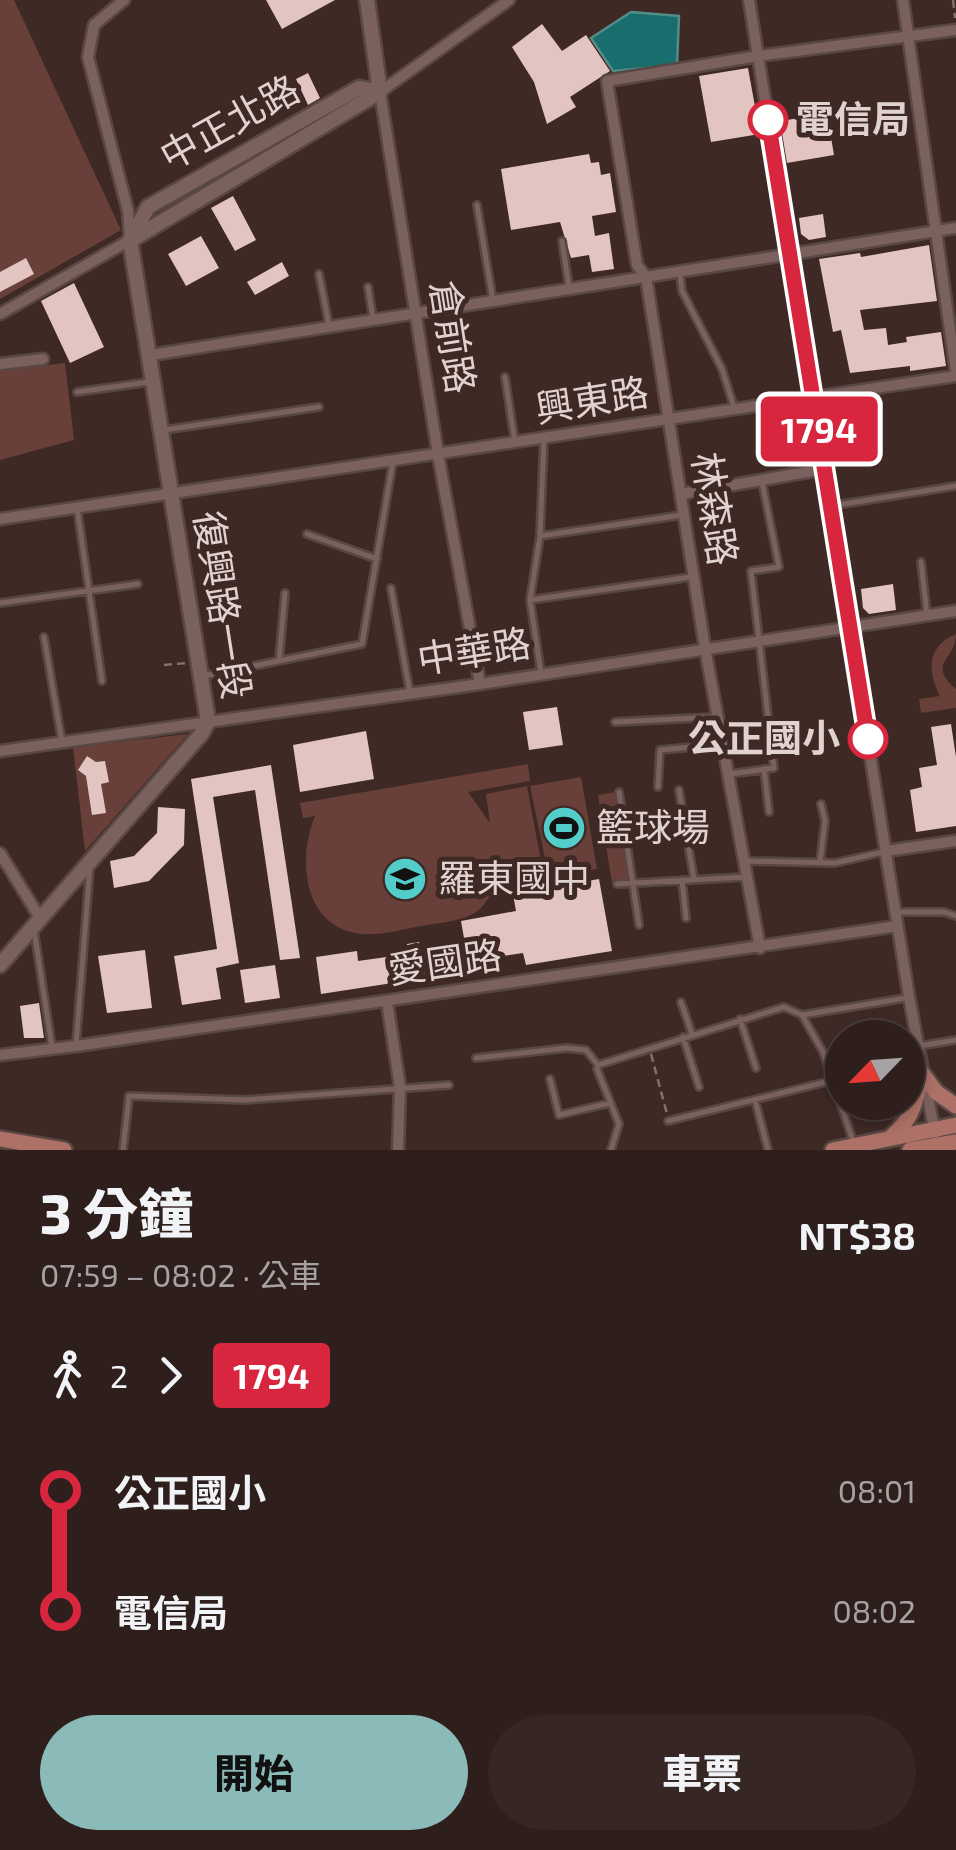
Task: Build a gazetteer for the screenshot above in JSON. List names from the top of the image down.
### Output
{
  "streets": {
    "main road": ["中正北路", "倉前路", "復興路一段"],
    "street": [
      "興東路",
      "林森路",
      "中華路",
      "愛國路"
    ]
  },
  "crossings": [
    ["中正北路", "倉前路"],
    ["中正北路", "復興路一段"],
    ["倉前路", "興東路"],
    ["倉前路", "中華路"],
    ["興東路", "林森路"],
    ["興東路", "復興路一段"],
    ["林森路", "中華路"],
    ["林森路", "愛國路"],
    ["復興路一段", "中華路"]
  ],
  "places": {
    "other": ["電信局", "公正國小"],
    "sports": ["籃球場"],
    "school or university": ["羅東國中"]
  },
  "lines": ["bus line 1794"],
  "north": "bottom left",
  "page": {
    "on_map": "1794",
    "heading": ["3 分鐘", "07:59 – 08:02 · 公車", "NT$38"],
    "legs": ["2", "1794"],
    "list": [
      {
        "name": "公正國小",
        "value": "08:01"
      },
      {
        "name": "電信局",
        "value": "08:02"
      }
    ],
    "buttons": ["開始", "車票"]
  }
}
